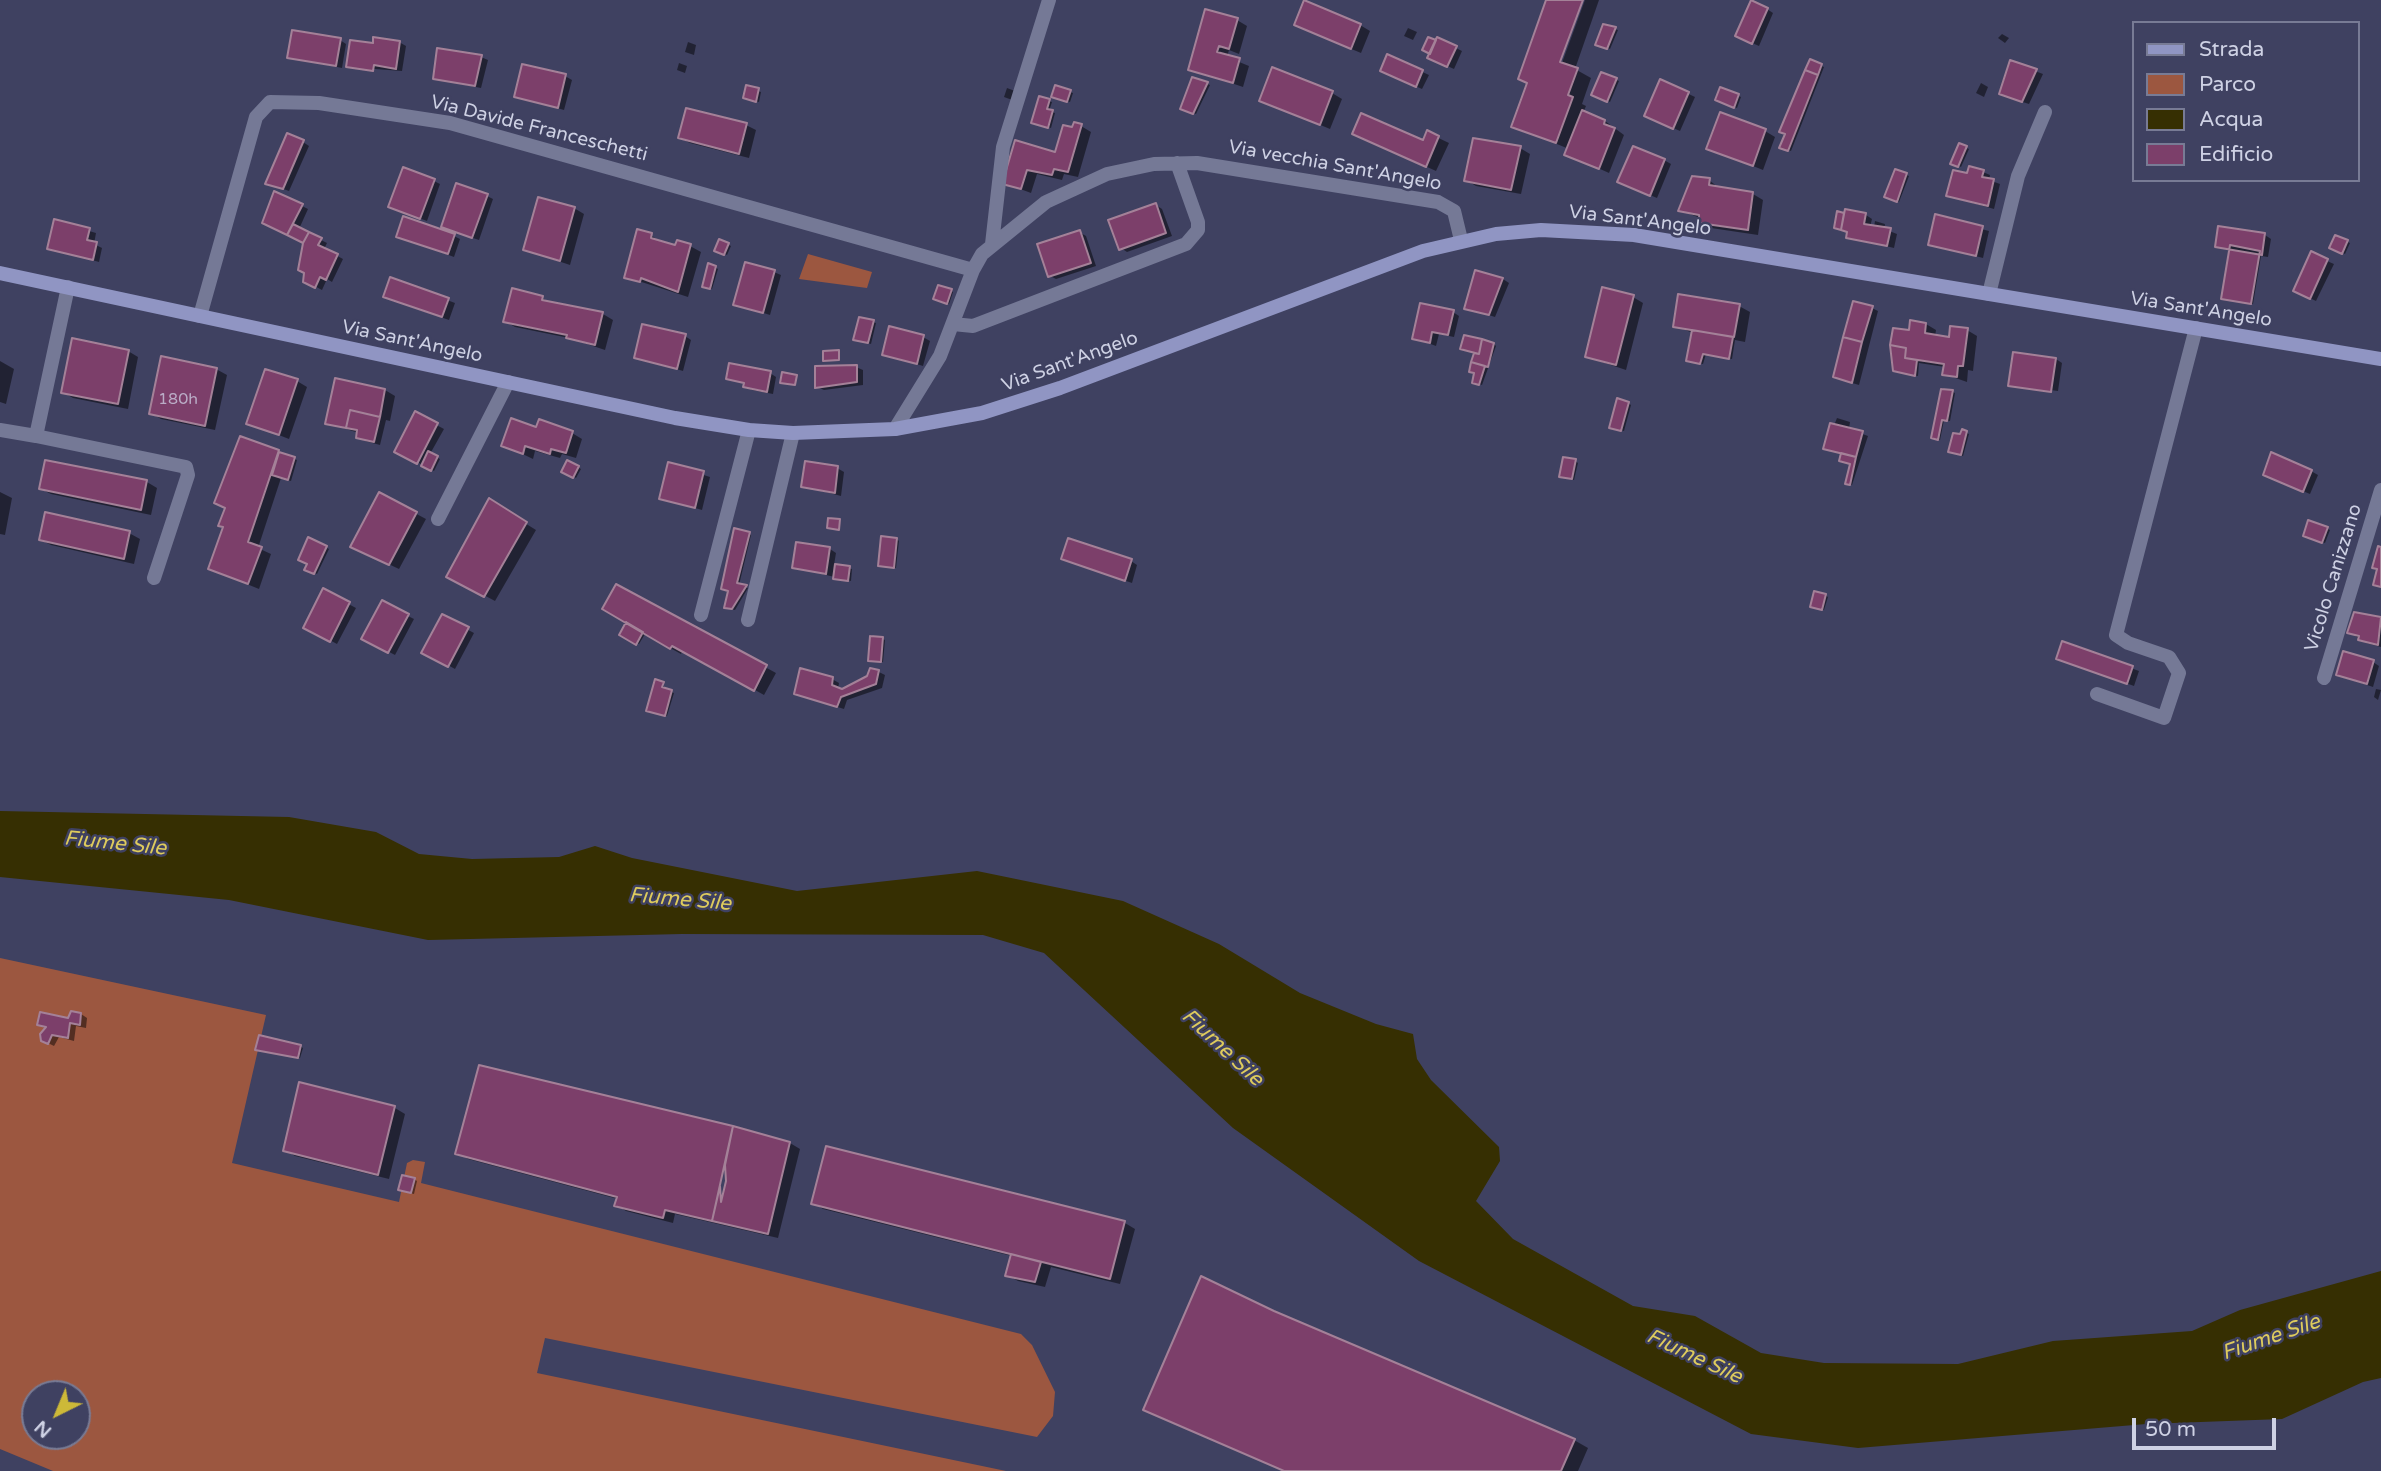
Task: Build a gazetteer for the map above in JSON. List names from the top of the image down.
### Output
{
  "streets": {
    "street": [
      "Via Davide Franceschetti",
      "Via vecchia Sant'Angelo",
      "Via Sant'Angelo",
      "Vicolo Canizzano"
    ]
  },
  "crossings": [
    ["Via Davide Franceschetti", "Via vecchia Sant'Angelo"],
    ["Via Davide Franceschetti", "Via Sant'Angelo"],
    ["Via vecchia Sant'Angelo", "Via Sant'Angelo"]
  ],
  "water": ["Fiume Sile"],
  "house_numbers": ["180h"],
  "legend": [
    "Strada",
    "Parco",
    "Acqua",
    "Edificio"
  ],
  "scale_bar": "50 m",
  "north": "bottom left"
}
